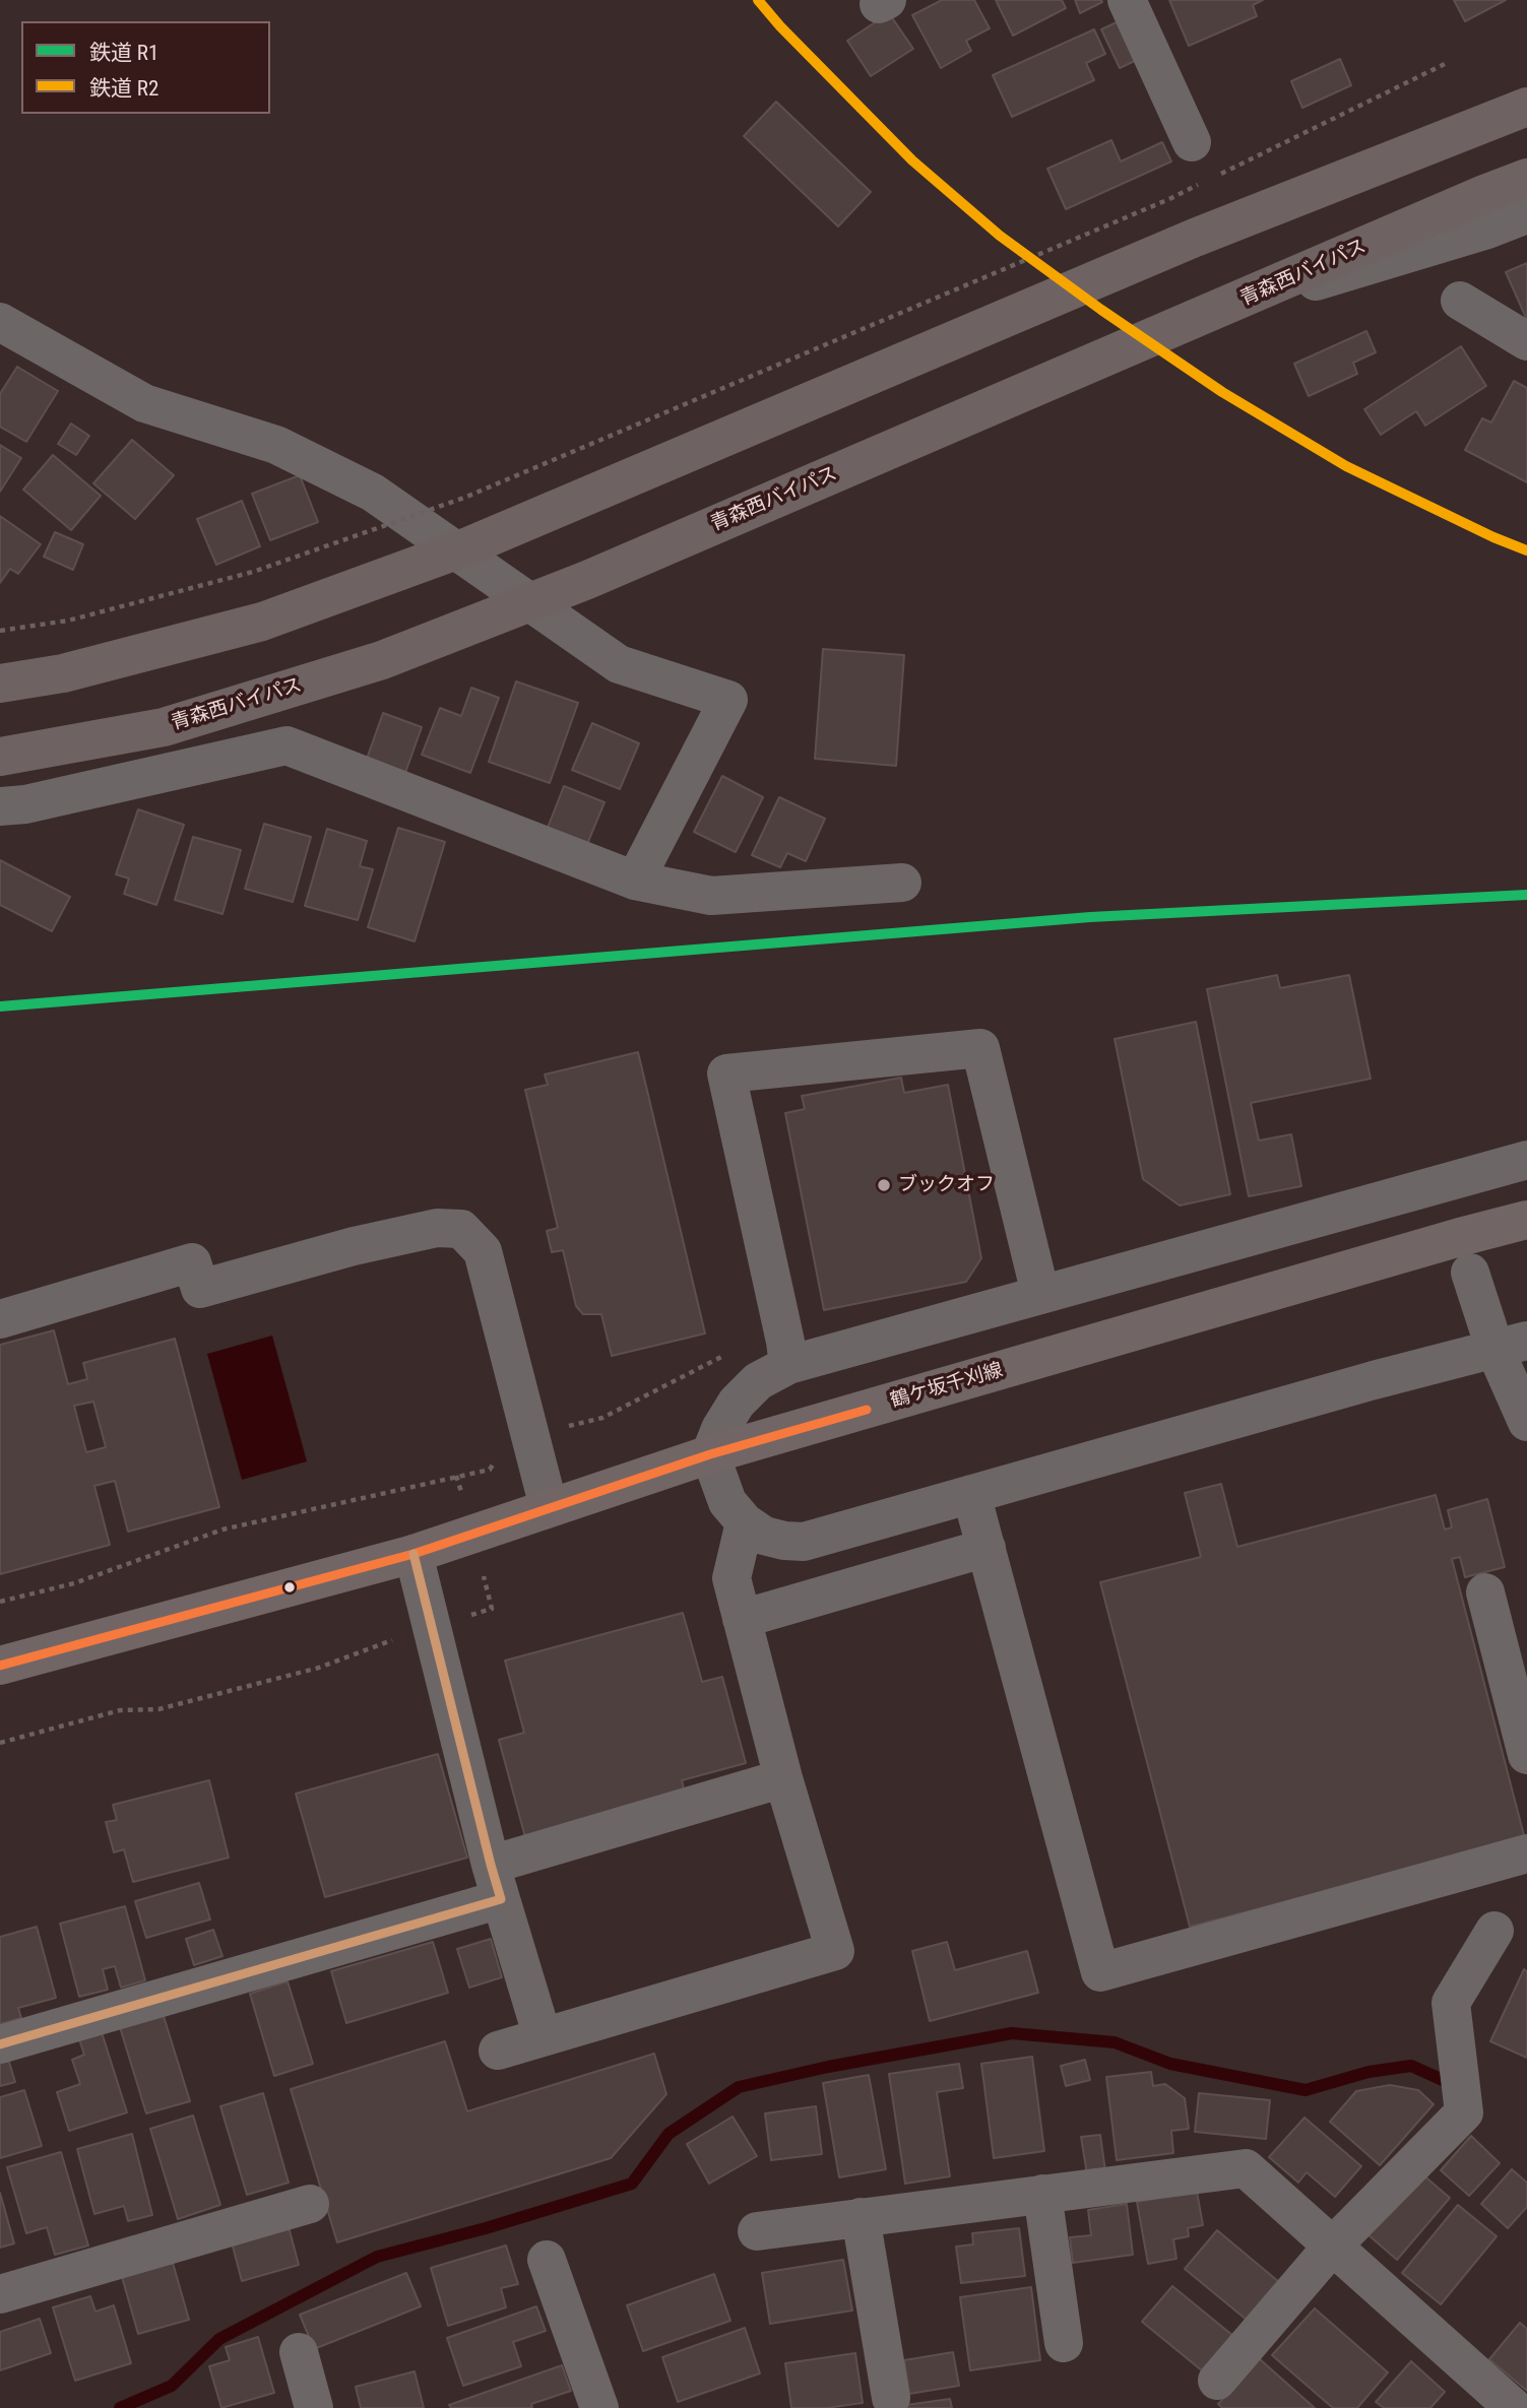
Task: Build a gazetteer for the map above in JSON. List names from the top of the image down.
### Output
{
  "streets": {
    "highway": ["青森西バイパス"],
    "main road": ["鶴ケ坂千刈線"]
  },
  "places": ["ブックオフ"],
  "lines": ["rail line R2", "rail line R1"],
  "legend": ["鉄道 R1", "鉄道 R2"]
}
